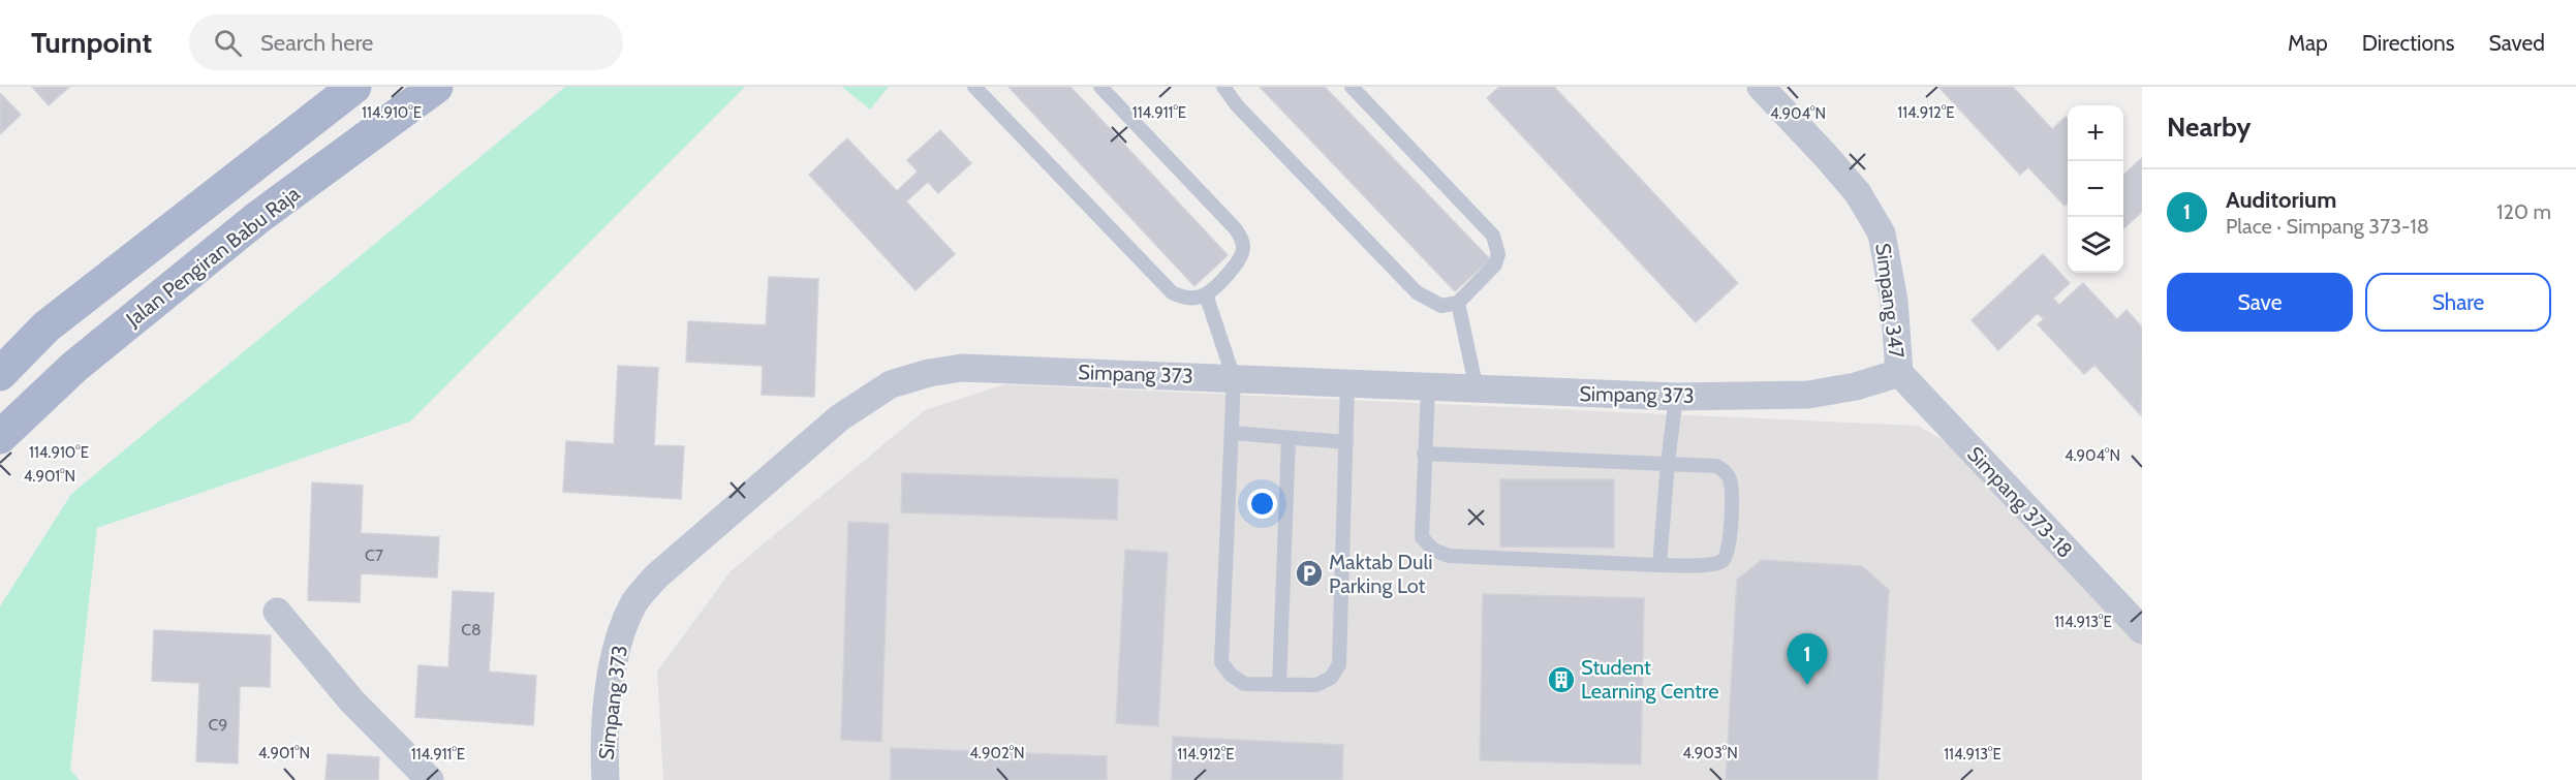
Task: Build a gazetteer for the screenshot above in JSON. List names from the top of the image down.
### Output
{
  "streets": {
    "main road": ["Jalan Pengiran Babu Raja"],
    "street": ["Simpang 347", "Simpang 373", "Simpang 373-18"]
  },
  "crossings": [
    ["Simpang 347", "Simpang 373"],
    ["Simpang 347", "Simpang 373-18"],
    ["Simpang 373", "Simpang 373-18"]
  ],
  "places": {
    "parking": ["Maktab Duli Parking Lot"],
    "building": ["Student Learning Centre"]
  },
  "house_numbers": ["C7", "C8", "C9"],
  "page": {
    "header": "Turnpoint",
    "search": "Search here",
    "nav": ["Map", "Directions", "Saved"],
    "heading": "Nearby",
    "map_buttons": ["+", "−"],
    "list": [
      {
        "mark": "1",
        "name": "Auditorium",
        "note": "Place · Simpang 373-18",
        "value": "120 m"
      }
    ],
    "buttons": ["Save", "Share"],
    "pins": "1"
  },
  "coordinates": [
    "114.910°E",
    "114.911°E",
    "114.912°E",
    "4.904°N",
    "4.901°N",
    "114.913°E",
    "4.902°N",
    "4.903°N"
  ]
}
